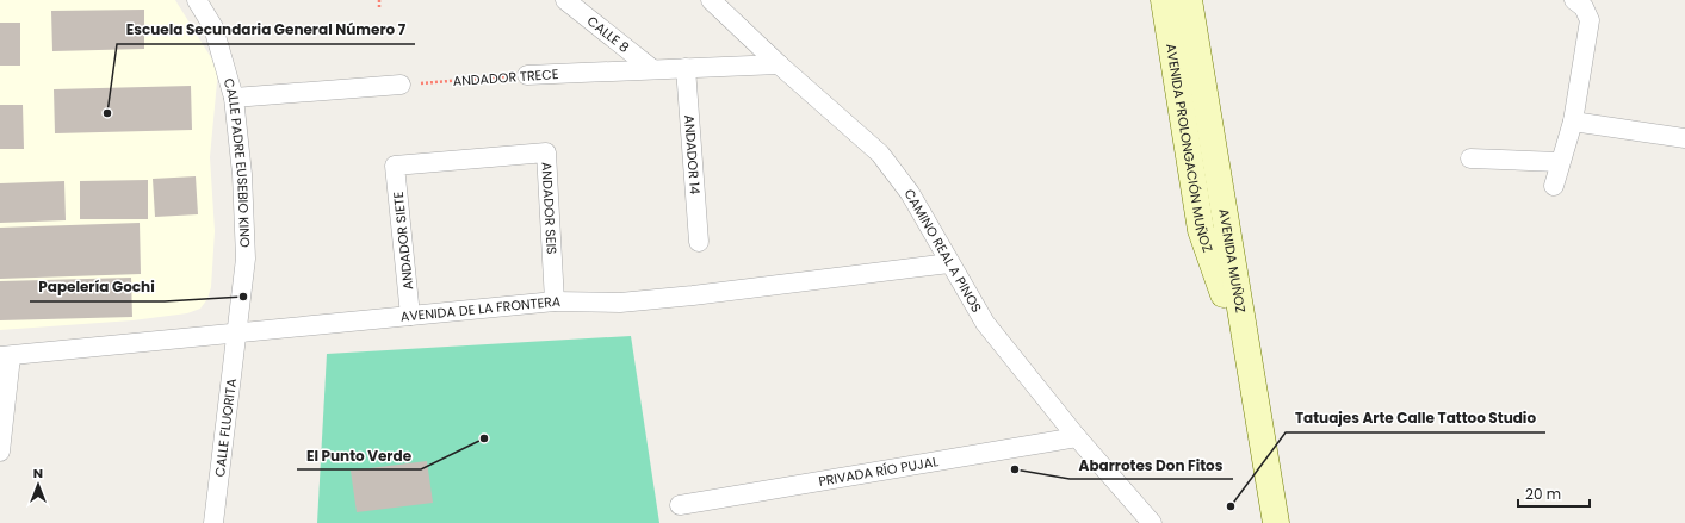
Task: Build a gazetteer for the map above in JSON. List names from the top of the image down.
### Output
{
  "streets": {
    "main road": ["AVENIDA PROLONGACIÓN MUÑOZ", "AVENIDA MUÑOZ"],
    "street": [
      "CALLE 8",
      "ANDADOR TRECE",
      "ANDADOR 14",
      "CALLE PADRE EUSEBIO KINO",
      "ANDADOR SEIS",
      "ANDADOR SIETE",
      "CAMINO REAL A PINOS",
      "AVENIDA DE LA FRONTERA",
      "CALLE FLUORITA",
      "PRIVADA RÍO PUJAL"
    ]
  },
  "crossings": [
    ["CALLE 8", "ANDADOR TRECE"],
    ["ANDADOR TRECE", "ANDADOR 14"],
    ["ANDADOR TRECE", "CAMINO REAL A PINOS"],
    ["AVENIDA PROLONGACIÓN MUÑOZ", "AVENIDA MUÑOZ"],
    ["CALLE PADRE EUSEBIO KINO", "AVENIDA DE LA FRONTERA"],
    ["CALLE PADRE EUSEBIO KINO", "CALLE FLUORITA"],
    ["ANDADOR SEIS", "ANDADOR SIETE"],
    ["ANDADOR SEIS", "AVENIDA DE LA FRONTERA"],
    ["ANDADOR SIETE", "AVENIDA DE LA FRONTERA"],
    ["CAMINO REAL A PINOS", "AVENIDA DE LA FRONTERA"],
    ["CAMINO REAL A PINOS", "PRIVADA RÍO PUJAL"],
    ["AVENIDA DE LA FRONTERA", "CALLE FLUORITA"]
  ],
  "places": [
    "Escuela Secundaria General Número 7",
    "Papelería Gochi",
    "El Punto Verde",
    "Abarrotes Don Fitos",
    "Tatuajes Arte Calle Tattoo Studio"
  ],
  "scale_bar": "20 m",
  "north": "top"
}
